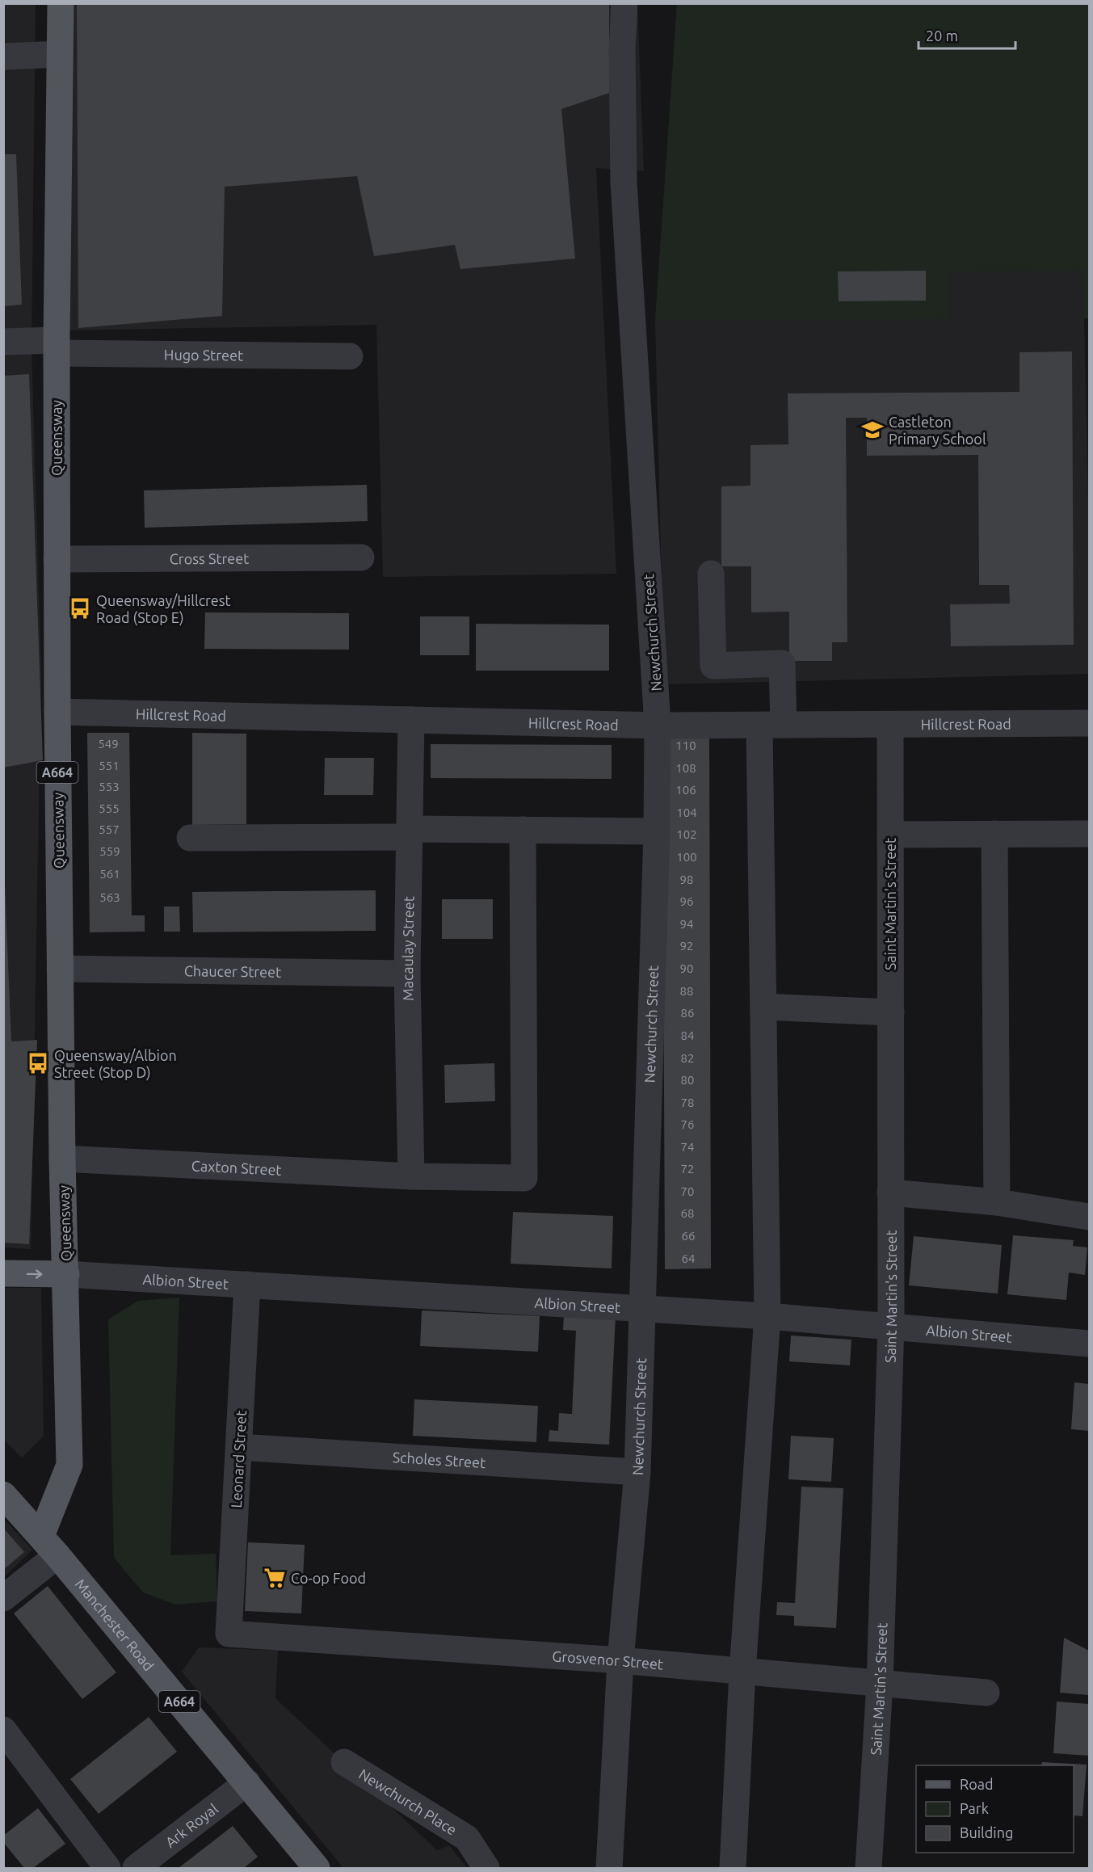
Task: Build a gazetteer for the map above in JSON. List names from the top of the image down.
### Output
{
  "streets": {
    "main road": ["Queensway", "A664", "Manchester Road"],
    "street": [
      "Hugo Street",
      "Cross Street",
      "Newchurch Street",
      "Hillcrest Road",
      "Saint Martin's Street",
      "Macaulay Street",
      "Chaucer Street",
      "Caxton Street",
      "Albion Street",
      "Leonard Street",
      "Scholes Street",
      "Grosvenor Street",
      "Newchurch Place",
      "Ark Royal"
    ]
  },
  "crossings": [
    ["Hugo Street", "Queensway"],
    ["Queensway", "Cross Street"],
    ["Queensway", "Hillcrest Road"],
    ["Queensway", "Chaucer Street"],
    ["Queensway", "Caxton Street"],
    ["Queensway", "Albion Street"],
    ["Queensway", "Manchester Road"],
    ["Newchurch Street", "Hillcrest Road"],
    ["Newchurch Street", "Albion Street"],
    ["Newchurch Street", "Scholes Street"],
    ["Newchurch Street", "Grosvenor Street"],
    ["Hillcrest Road", "Saint Martin's Street"],
    ["Hillcrest Road", "Macaulay Street"],
    ["Saint Martin's Street", "Albion Street"],
    ["Saint Martin's Street", "Grosvenor Street"],
    ["Macaulay Street", "Chaucer Street"],
    ["Macaulay Street", "Caxton Street"],
    ["Albion Street", "Leonard Street"],
    ["Leonard Street", "Scholes Street"],
    ["Leonard Street", "Grosvenor Street"],
    ["Manchester Road", "Ark Royal"]
  ],
  "places": {
    "school or university": ["Castleton Primary School"],
    "bus stop": ["Queensway/Hillcrest Road (Stop E)", "Queensway/Albion Street (Stop D)"],
    "supermarket": ["Co-op Food"]
  },
  "house_numbers": [
    "549",
    "110",
    "551",
    "108",
    "553",
    "106",
    "555",
    "104",
    "557",
    "102",
    "559",
    "100",
    "561",
    "98",
    "563",
    "96",
    "94",
    "92",
    "90",
    "88",
    "86",
    "84",
    "82",
    "80",
    "78",
    "76",
    "74",
    "72",
    "70",
    "68",
    "66",
    "64"
  ],
  "legend": ["Road", "Park", "Building"],
  "scale_bar": "20 m"
}
